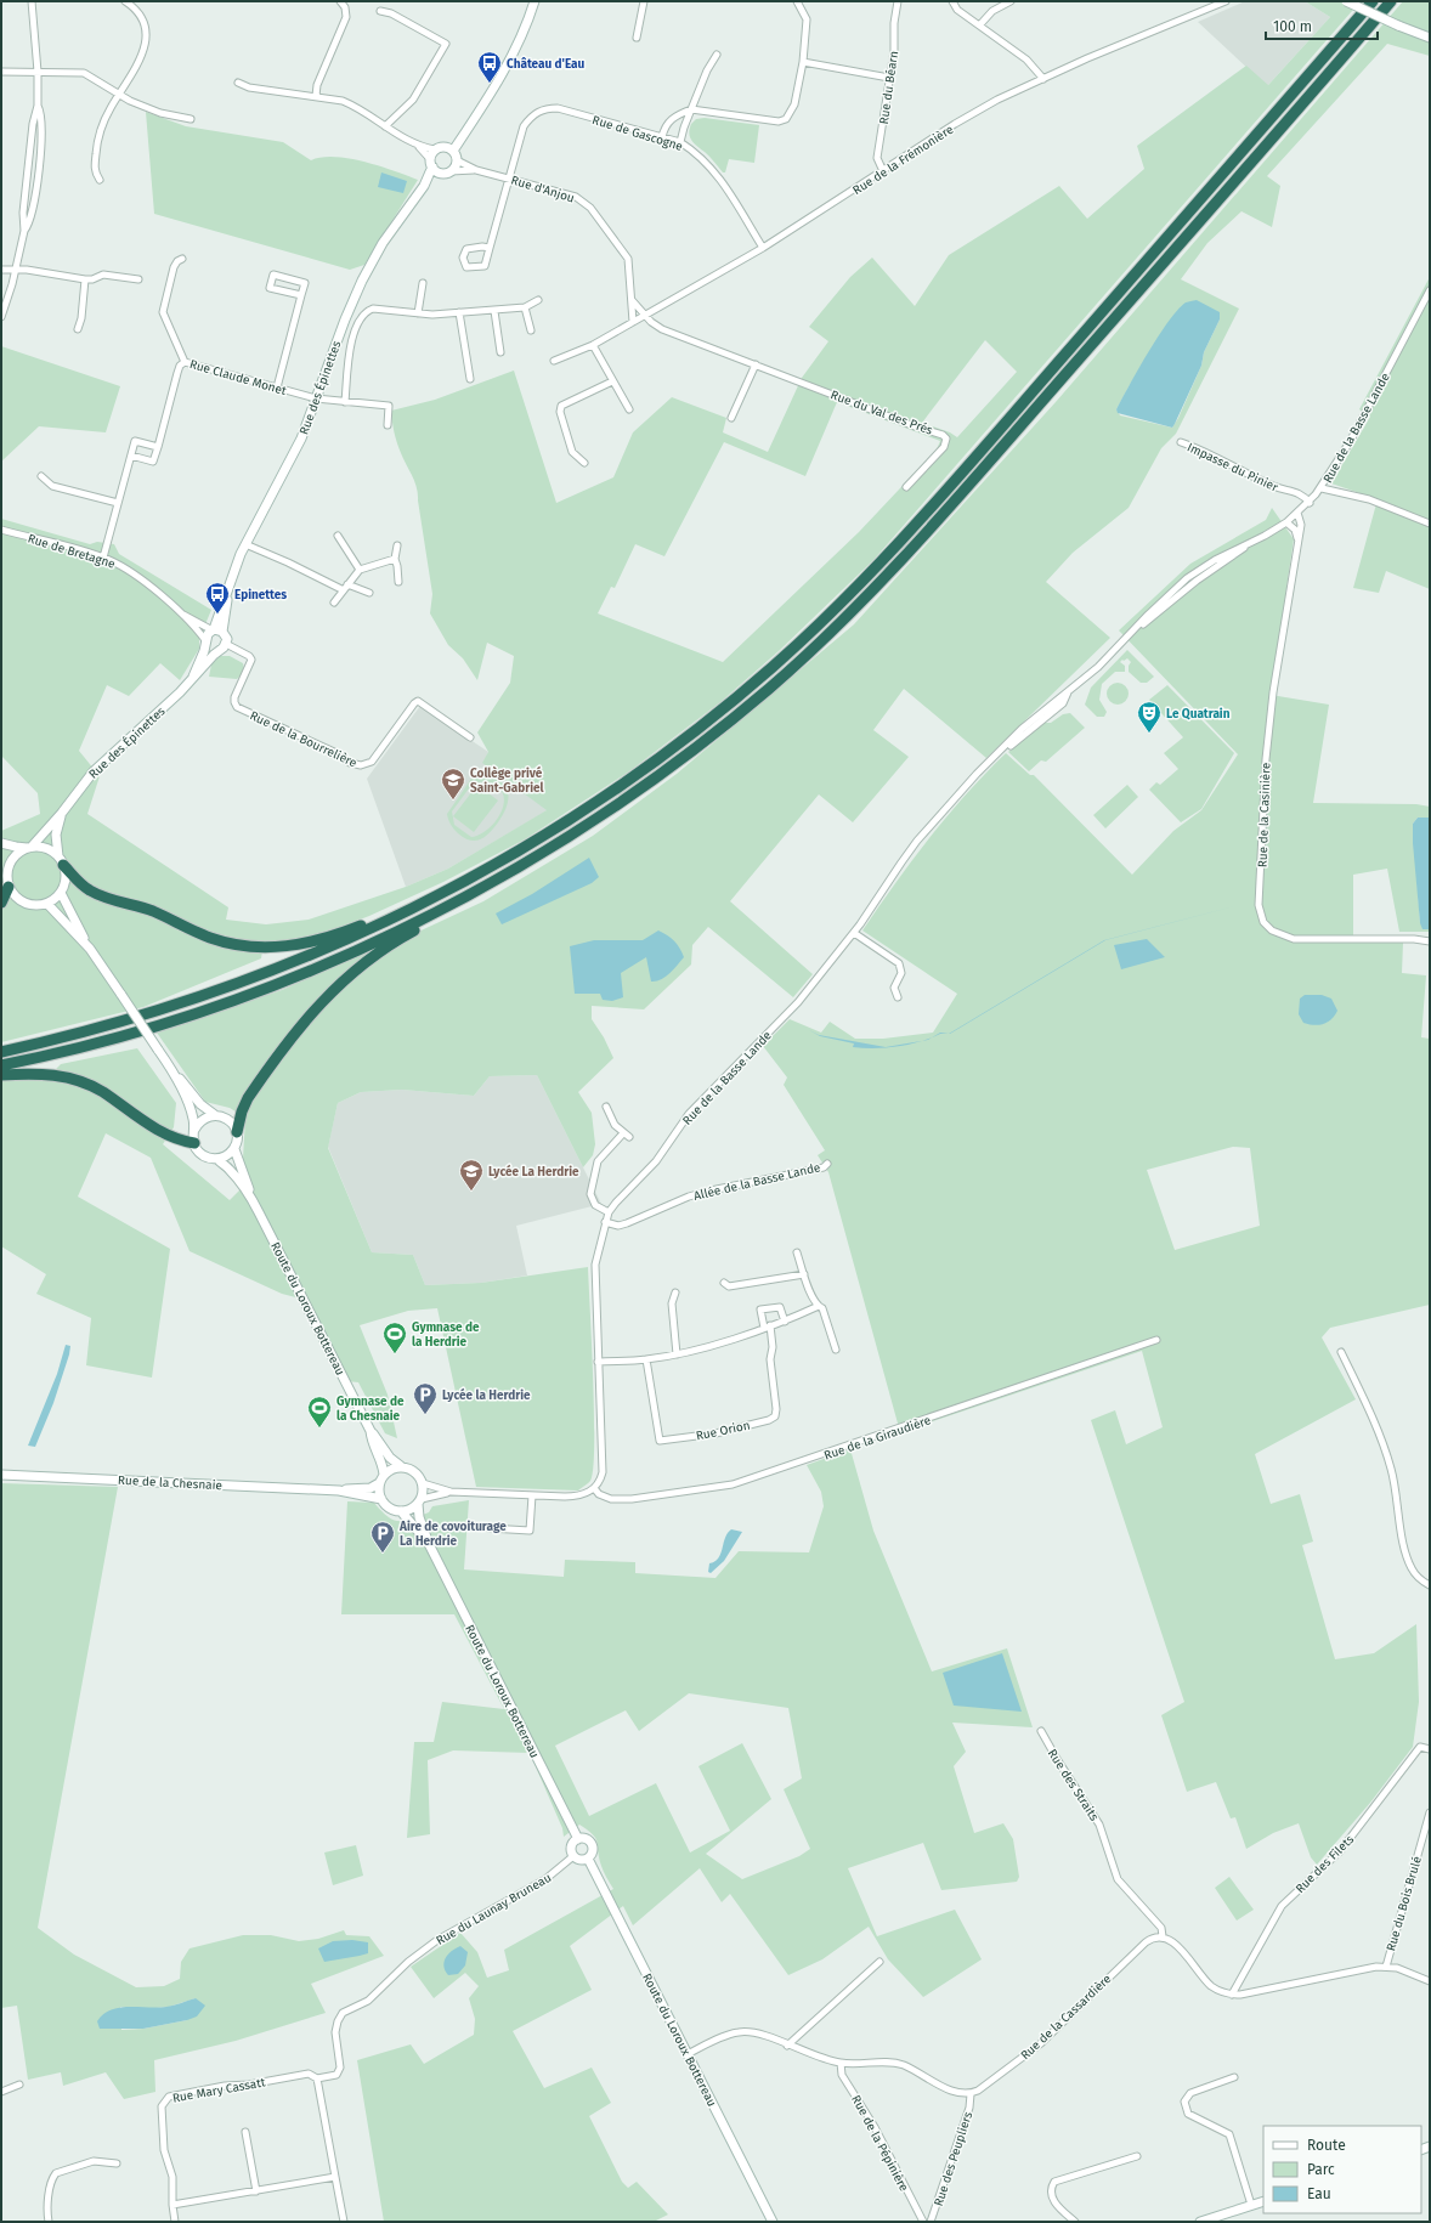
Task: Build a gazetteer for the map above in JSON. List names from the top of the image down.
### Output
{
  "streets": {
    "main road": ["Rue des Épinettes", "Route du Loroux Bottereau", "Rue de la Chesnaie"],
    "street": [
      "Rue du Béarn",
      "Rue de Gascogne",
      "Rue de la Frémonière",
      "Rue d'Anjou",
      "Rue Claude Monet",
      "Rue du Val des Prés",
      "Rue de la Basse Lande",
      "Impasse du Pinier",
      "Rue de Bretagne",
      "Rue de la Bourrelière",
      "Rue de la Casinière",
      "Allée de la Basse Lande",
      "Rue Orion",
      "Rue de la Giraudière",
      "Rue des Straits",
      "Rue des Filets",
      "Rue du Bois Brulé",
      "Rue du Launay Bruneau",
      "Rue de la Cassardière",
      "Rue Mary Cassatt",
      "Rue de la Pépinière",
      "Rue des Peupliers"
    ]
  },
  "crossings": [
    ["Rue du Béarn", "Rue de la Frémonière"],
    ["Rue de Gascogne", "Rue de la Frémonière"],
    ["Rue de Gascogne", "Rue d'Anjou"],
    ["Rue de la Frémonière", "Rue d'Anjou"],
    ["Rue de la Frémonière", "Rue du Val des Prés"],
    ["Rue d'Anjou", "Rue des Épinettes"],
    ["Rue Claude Monet", "Rue des Épinettes"],
    ["Rue des Épinettes", "Rue de Bretagne"],
    ["Rue des Épinettes", "Rue de la Bourrelière"],
    ["Rue de la Basse Lande", "Impasse du Pinier"],
    ["Rue de la Basse Lande", "Rue de la Casinière"],
    ["Rue de la Basse Lande", "Allée de la Basse Lande"],
    ["Rue de la Basse Lande", "Rue de la Giraudière"],
    ["Rue de Bretagne", "Rue de la Bourrelière"],
    ["Route du Loroux Bottereau", "Rue du Launay Bruneau"],
    ["Rue des Straits", "Rue de la Cassardière"],
    ["Rue du Launay Bruneau", "Rue Mary Cassatt"],
    ["Rue de la Cassardière", "Rue des Peupliers"]
  ],
  "places": {
    "bus stop": ["Château d'Eau", "Epinettes"],
    "theatre": ["Le Quatrain"],
    "school or university": ["Collège privé Saint-Gabriel", "Lycée La Herdrie"],
    "sports": ["Gymnase de la Herdrie", "Gymnase de la Chesnaie"],
    "parking": ["Lycée la Herdrie", "Aire de covoiturage La Herdrie"]
  },
  "legend": ["Route", "Parc", "Eau"],
  "scale_bar": "100 m"
}
